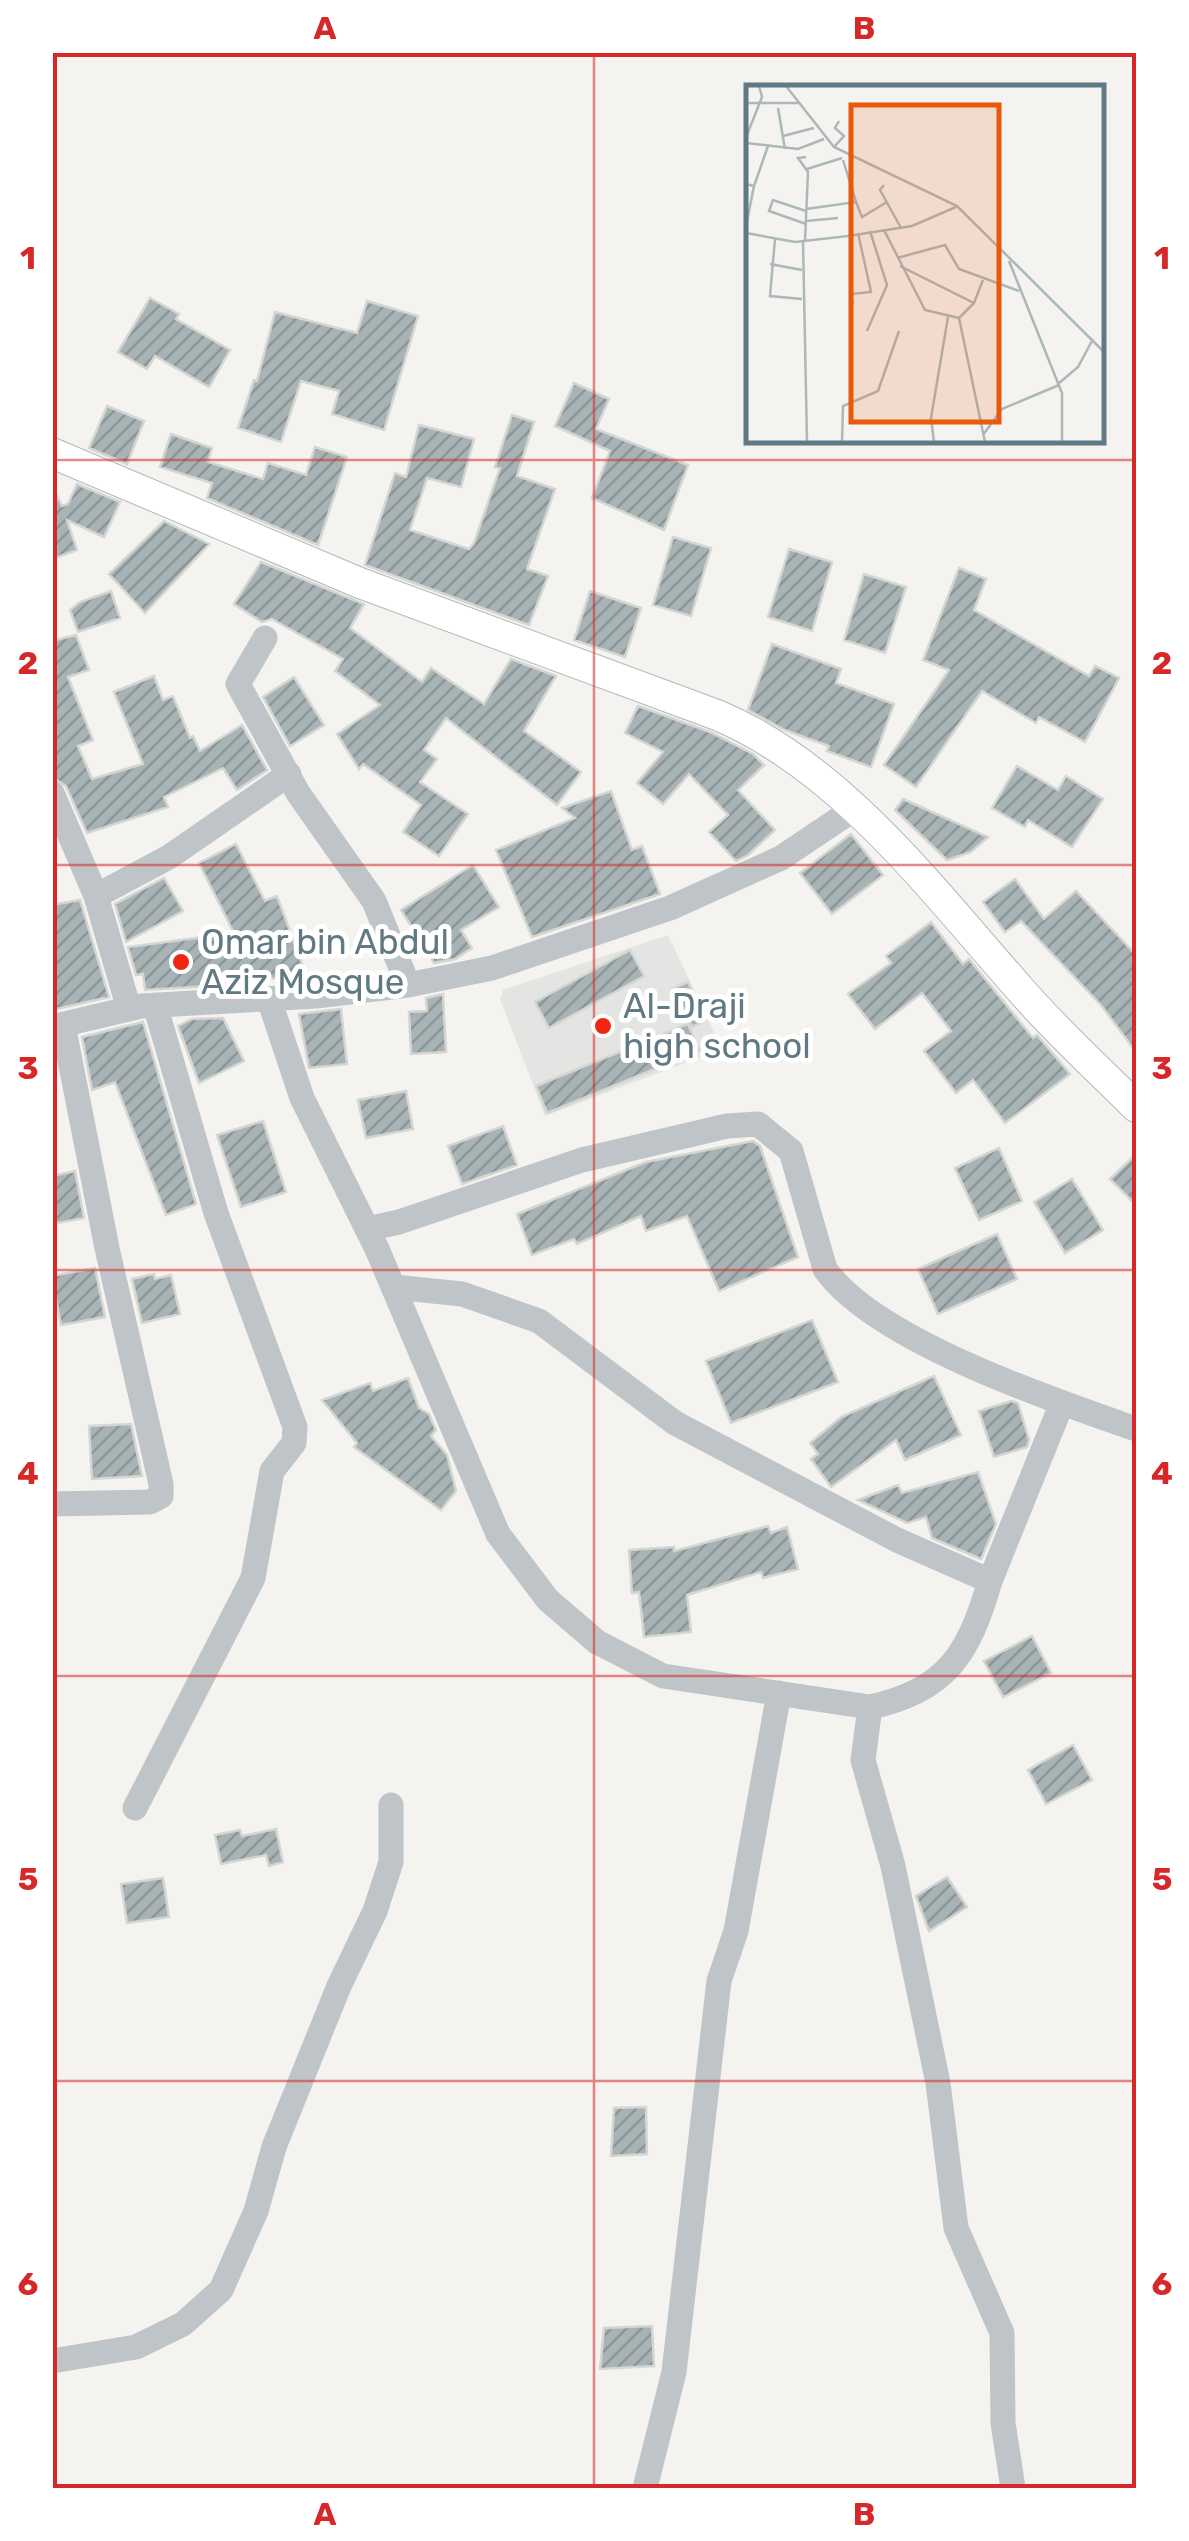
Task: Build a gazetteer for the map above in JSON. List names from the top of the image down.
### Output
{
  "places": ["Omar bin Abdul Aziz Mosque", "Al-Draji high school"],
  "grid": {
    "columns": ["A", "B"],
    "rows": [
      "1",
      "2",
      "3",
      "4",
      "5",
      "6"
    ]
  }
}
